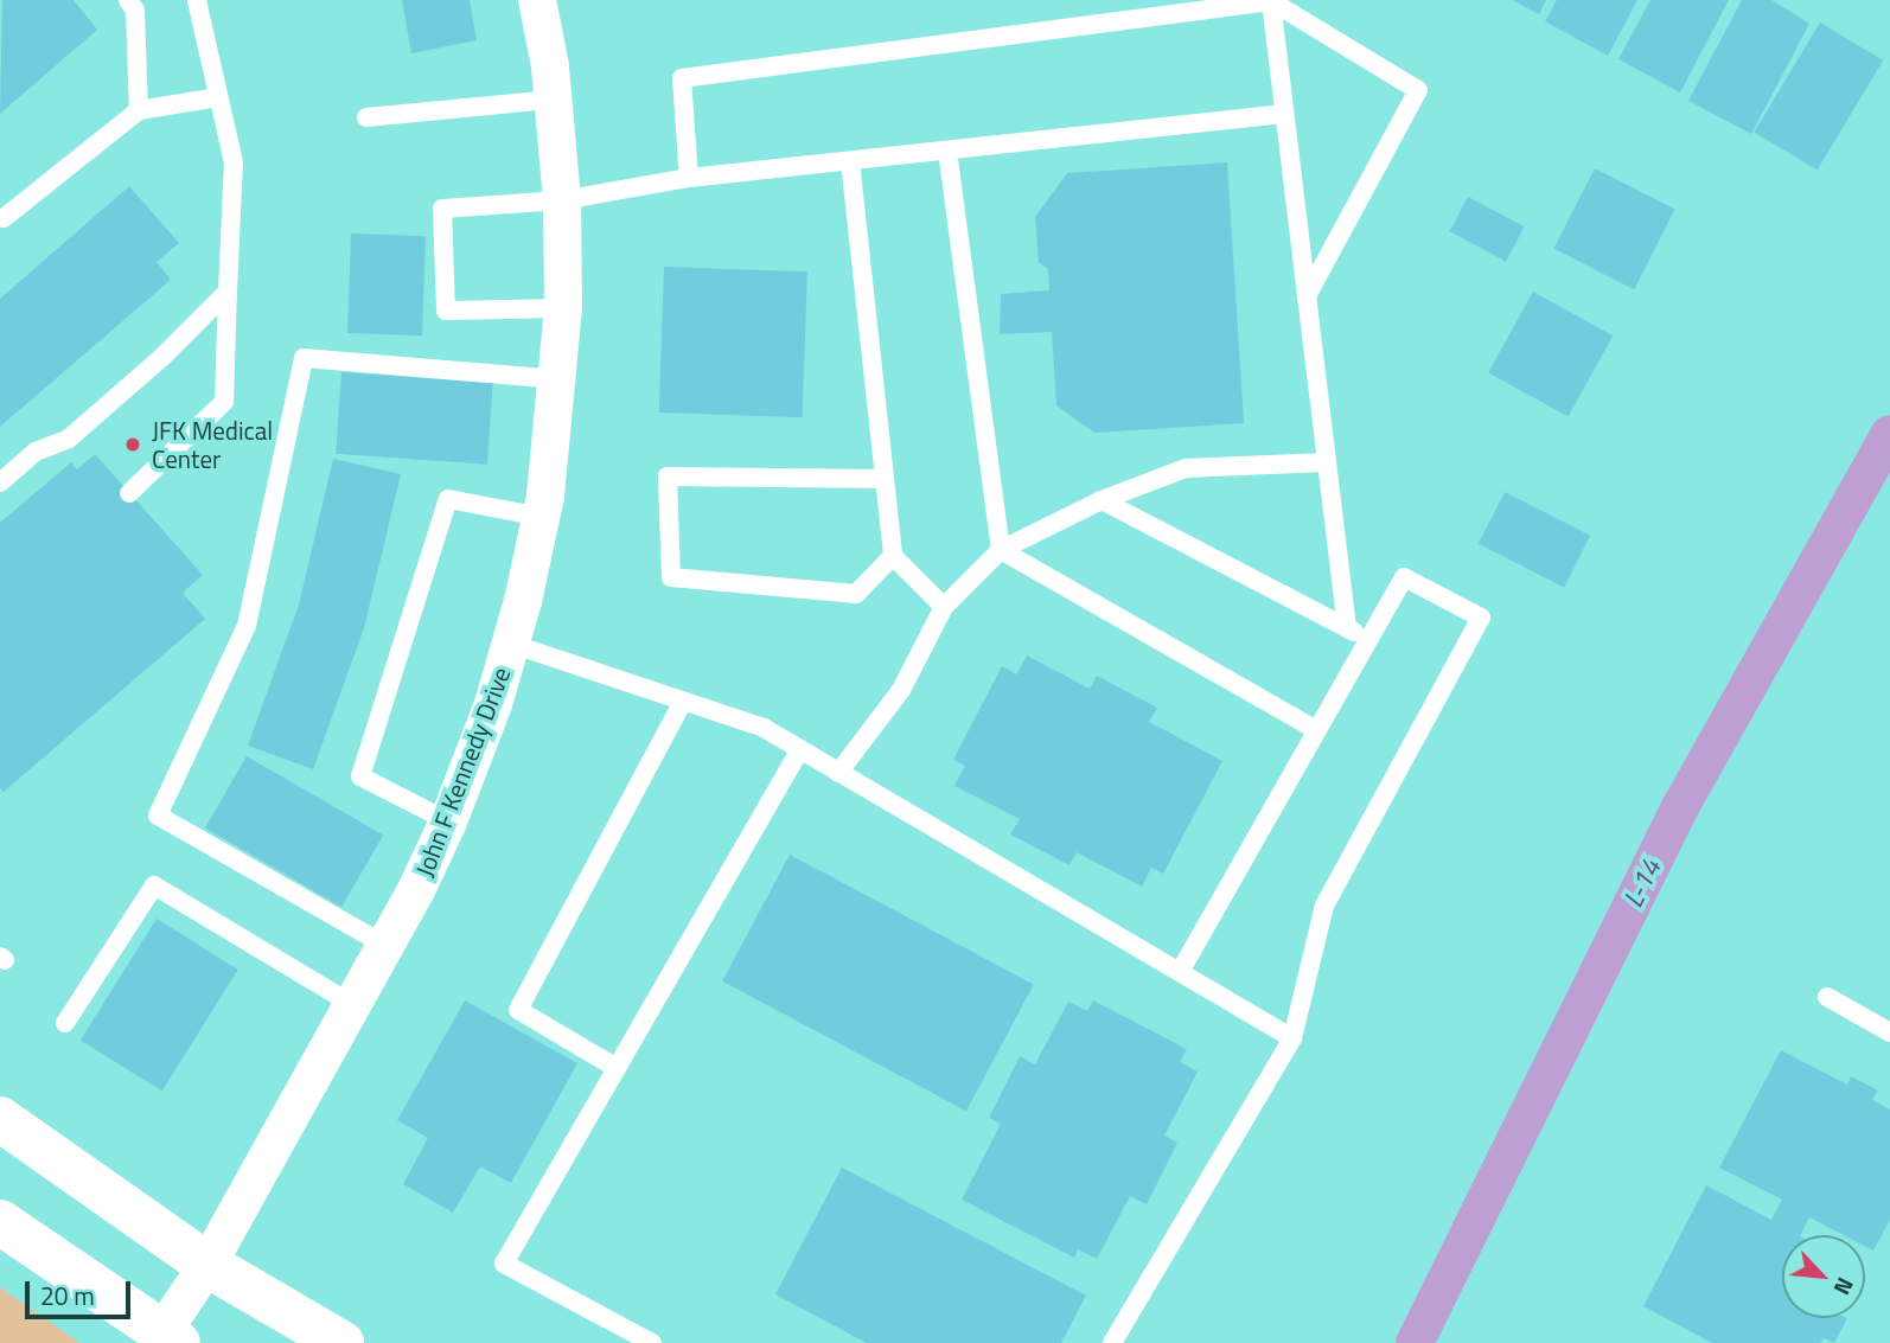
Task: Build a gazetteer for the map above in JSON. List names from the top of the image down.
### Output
{
  "streets": {
    "street": ["John F Kennedy Drive"]
  },
  "water": ["L-14"],
  "places": ["JFK Medical Center"],
  "scale_bar": "20 m",
  "north": "bottom right"
}
